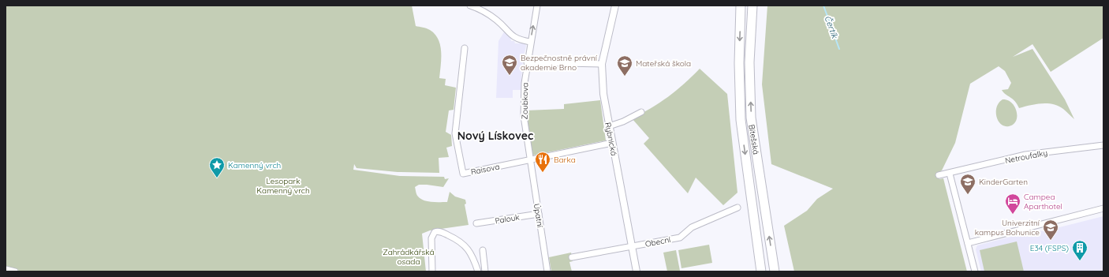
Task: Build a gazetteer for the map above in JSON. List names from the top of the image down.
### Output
{
  "streets": {
    "highway": ["Bítešská"],
    "street": [
      "Zoubkova",
      "Rybnická",
      "Netroufalky",
      "Raisova",
      "Úpatní",
      "Palouk",
      "Obecní"
    ]
  },
  "crossings": [
    ["Zoubkova", "Raisova"],
    ["Zoubkova", "Úpatní"],
    ["Rybnická", "Raisova"],
    ["Rybnická", "Obecní"],
    ["Raisova", "Úpatní"],
    ["Úpatní", "Palouk"]
  ],
  "districts": ["Nový Lískovec"],
  "water": ["Čertík"],
  "parks": ["Lesopark Kamenný vrch", "Zahrádkářská osada"],
  "places": {
    "school or university": [
      "Bezpečnostně právní akademie Brno",
      "Mateřská škola",
      "KinderGarten",
      "Univerzitní kampus Bohunice"
    ],
    "restaurant": ["Barka"],
    "place": ["Kamenný vrch"],
    "hotel": ["Campea Aparthotel"],
    "building": ["E34 (FSPS)"]
  }
}
